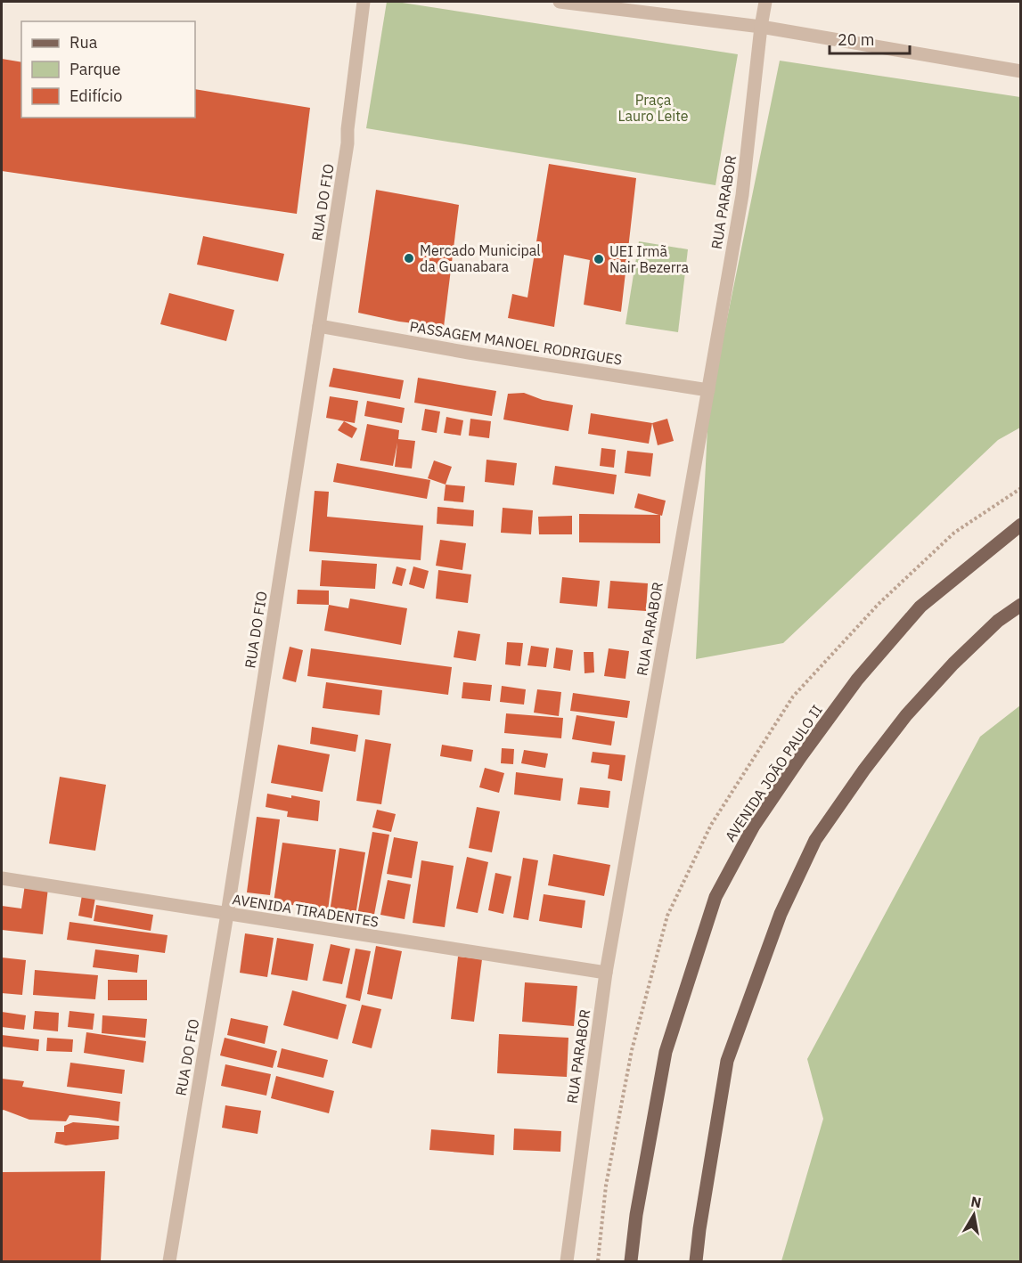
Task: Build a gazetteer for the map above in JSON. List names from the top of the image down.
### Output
{
  "streets": {
    "main road": ["AVENIDA JOÃO PAULO II"],
    "street": [
      "RUA DO FIO",
      "RUA PARABOR",
      "PASSAGEM MANOEL RODRIGUES",
      "AVENIDA TIRADENTES"
    ]
  },
  "crossings": [
    ["RUA DO FIO", "PASSAGEM MANOEL RODRIGUES"],
    ["RUA DO FIO", "AVENIDA TIRADENTES"],
    ["RUA PARABOR", "PASSAGEM MANOEL RODRIGUES"],
    ["RUA PARABOR", "AVENIDA TIRADENTES"]
  ],
  "parks": ["Praça Lauro Leite"],
  "places": ["Mercado Municipal da Guanabara", "UEI Irmã Nair Bezerra"],
  "legend": ["Rua", "Parque", "Edifício"],
  "scale_bar": "20 m",
  "north": "top"
}
